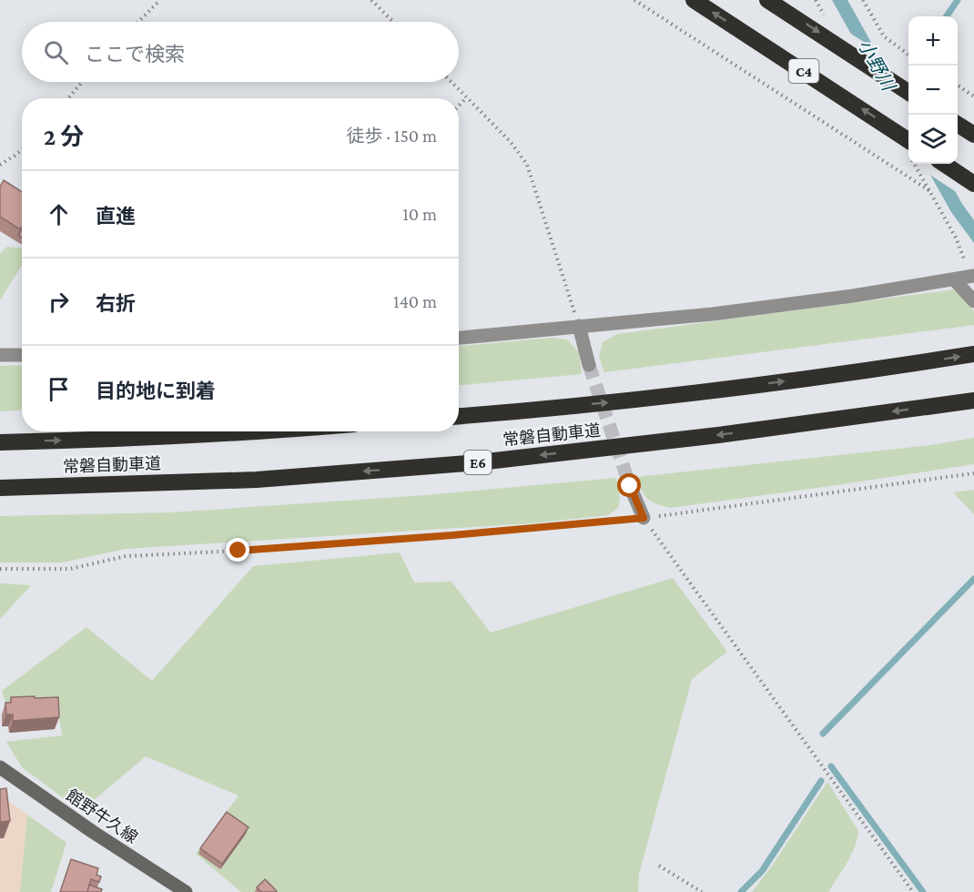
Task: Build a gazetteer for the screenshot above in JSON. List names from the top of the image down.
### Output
{
  "streets": {
    "highway": ["C4", "常磐自動車道", "E6"],
    "main road": ["館野牛久線"]
  },
  "water": ["小野川"],
  "page": {
    "map_buttons": ["+", "−"],
    "search": "ここで検索",
    "heading": ["2 分", "徒歩 · 150 m"],
    "list": [
      ["直進", "10 m"],
      ["右折", "140 m"],
      "目的地に到着"
    ]
  }
}
